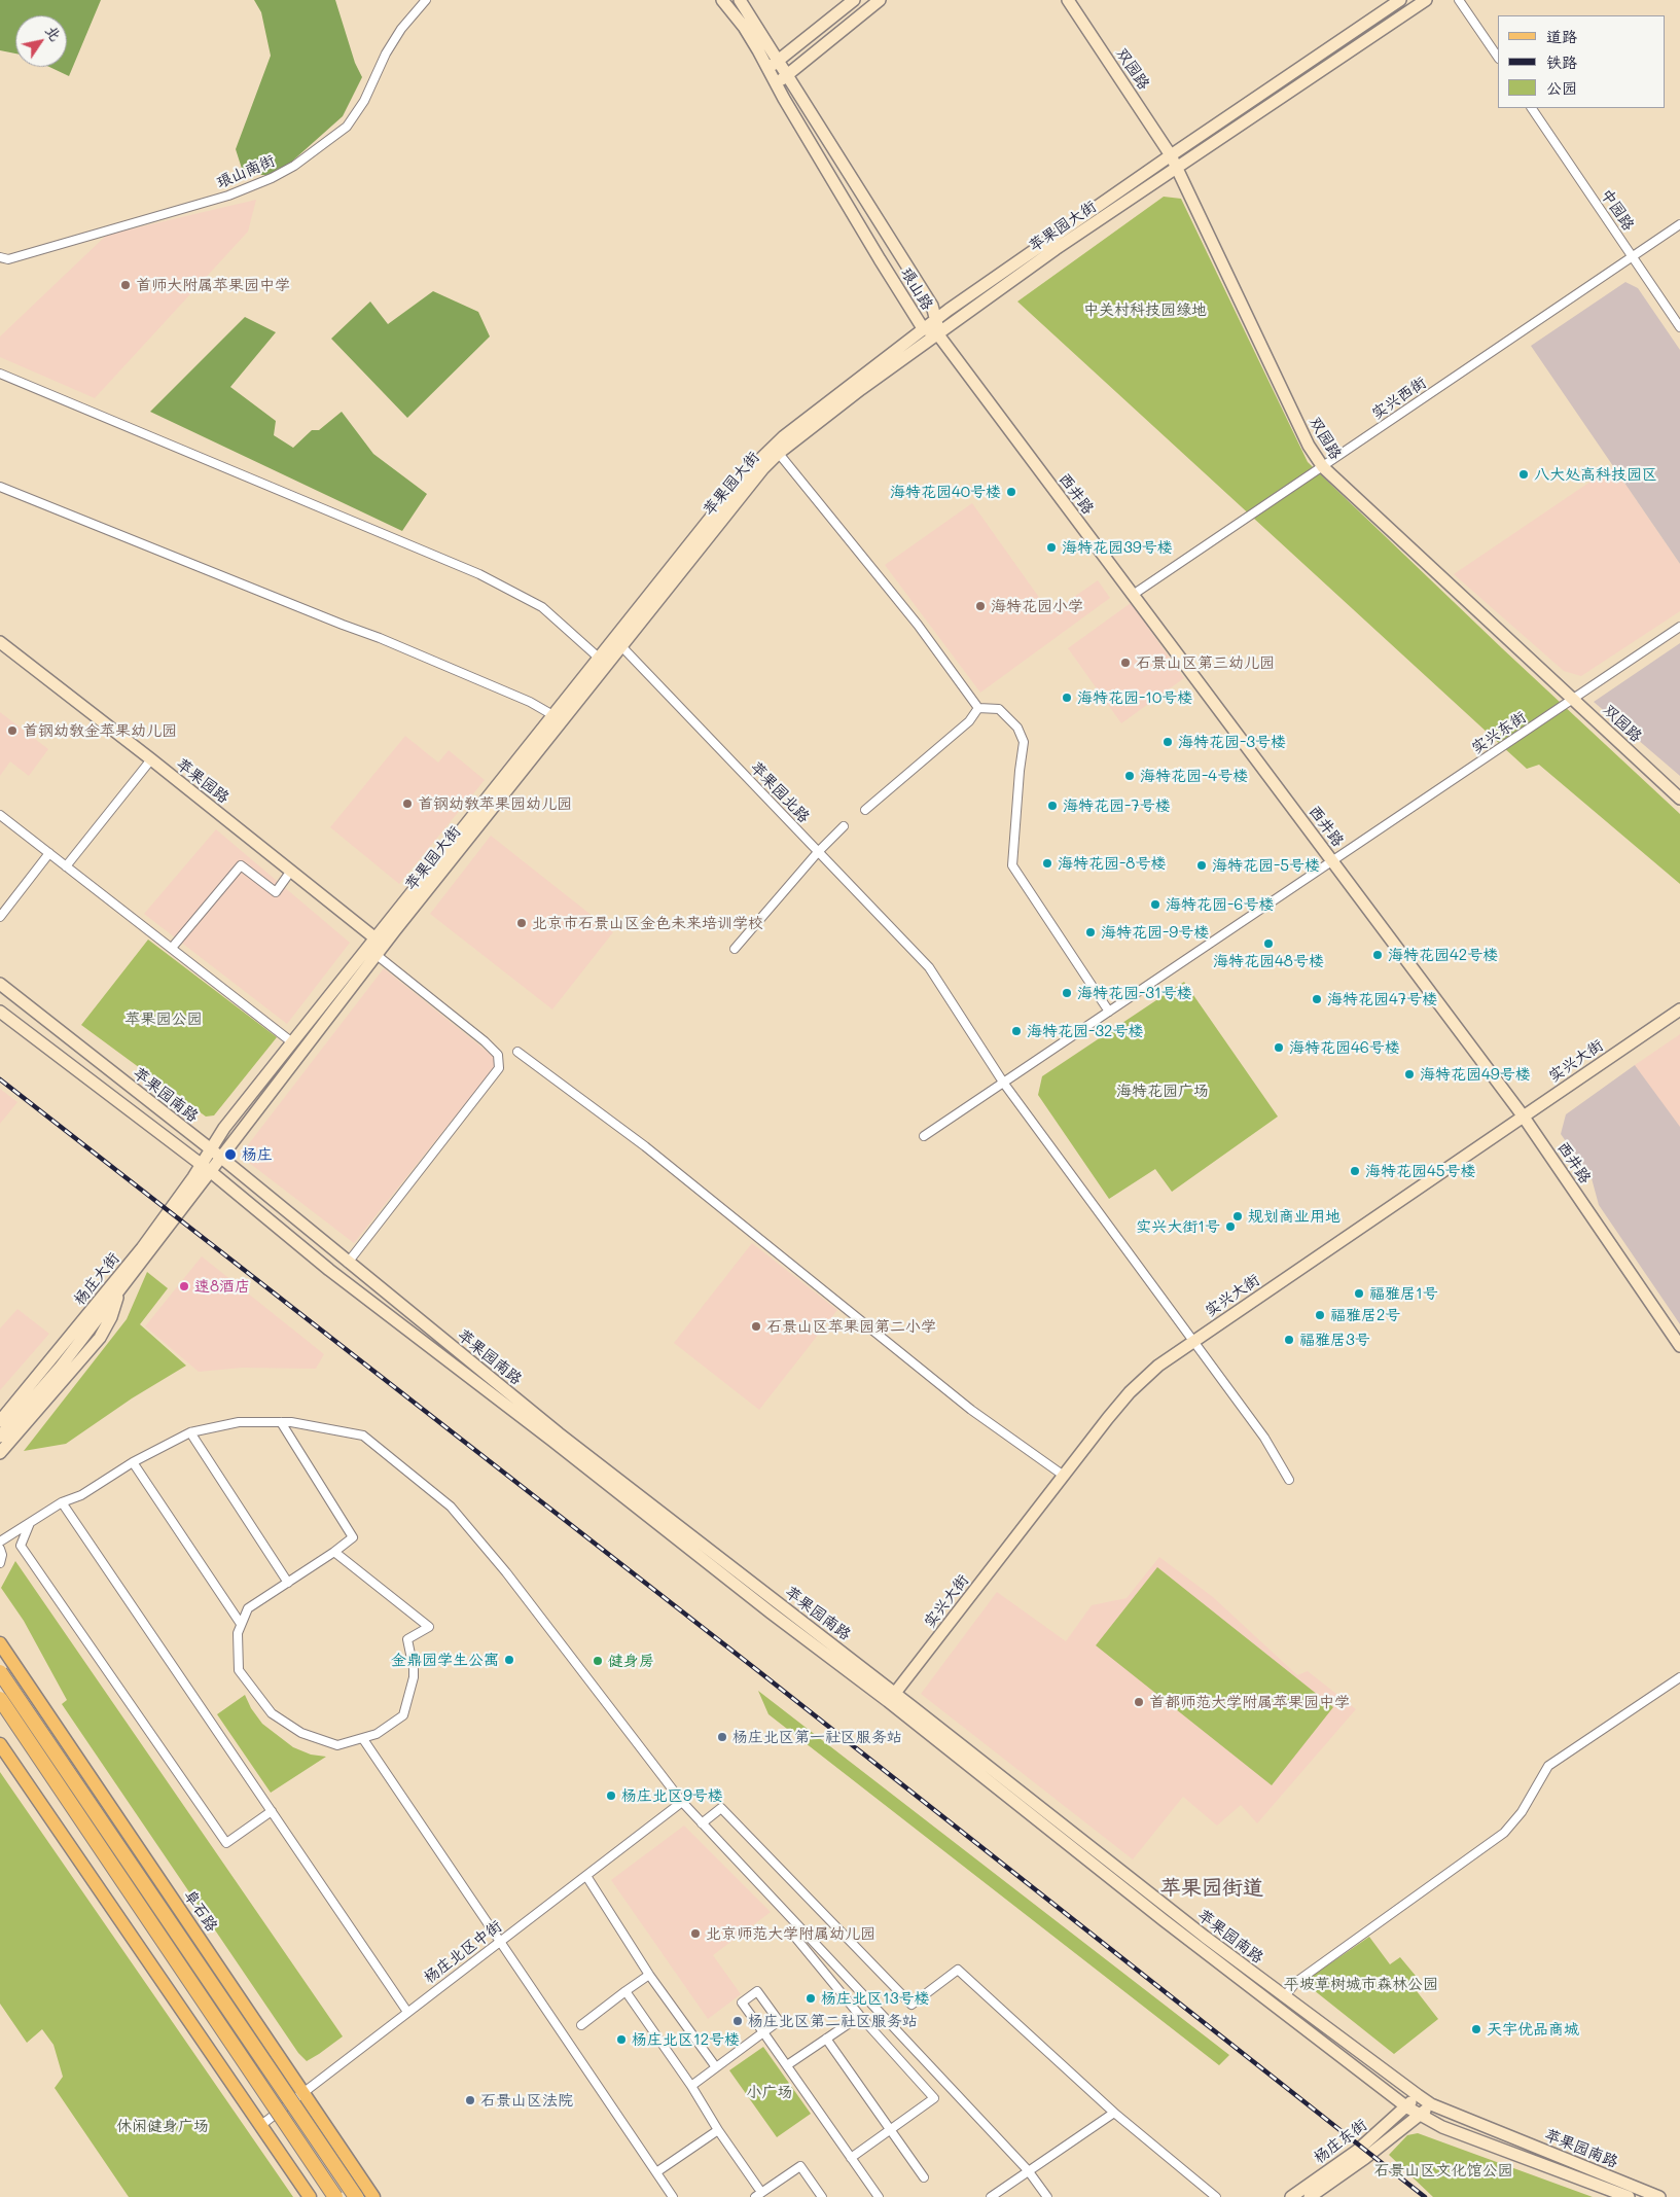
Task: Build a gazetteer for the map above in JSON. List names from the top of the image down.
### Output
{
  "streets": {
    "highway": ["阜石路"],
    "main road": [
      "双园路",
      "苹果园大街",
      "琅山路",
      "西井路",
      "苹果园路",
      "实兴大街",
      "苹果园南路",
      "杨庄大街",
      "杨庄东街"
    ],
    "street": [
      "琅山南街",
      "中园路",
      "实兴西街",
      "实兴东街",
      "苹果园北路",
      "杨庄北区中街"
    ]
  },
  "crossings": [
    ["双园路", "苹果园大街"],
    ["双园路", "实兴西街"],
    ["双园路", "实兴东街"],
    ["中园路", "实兴西街"],
    ["苹果园大街", "琅山路"],
    ["苹果园大街", "西井路"],
    ["苹果园大街", "苹果园路"],
    ["苹果园大街", "苹果园北路"],
    ["苹果园大街", "苹果园南路"],
    ["苹果园大街", "杨庄大街"],
    ["琅山路", "西井路"],
    ["实兴西街", "西井路"],
    ["西井路", "实兴东街"],
    ["西井路", "实兴大街"],
    ["实兴东街", "苹果园北路"],
    ["苹果园北路", "实兴大街"],
    ["实兴大街", "苹果园南路"],
    ["苹果园南路", "杨庄大街"],
    ["苹果园南路", "杨庄东街"],
    ["阜石路", "杨庄北区中街"]
  ],
  "districts": ["苹果园街道"],
  "parks": [
    "中关村科技园绿地",
    "苹果园公园",
    "海特花园广场",
    "平坡草树城市森林公园",
    "小广场",
    "休闲健身广场",
    "石景山区文化馆公园"
  ],
  "places": [
    "首师大附属苹果园中学",
    "八大处高科技园区",
    "海特花园40号楼",
    "海特花园39号楼",
    "海特花园小学",
    "石景山区第三幼儿园",
    "海特花园-10号楼",
    "首钢幼教金苹果幼儿园",
    "海特花园-3号楼",
    "海特花园-4号楼",
    "首钢幼教苹果园幼儿园",
    "海特花园-7号楼",
    "海特花园-8号楼",
    "海特花园-5号楼",
    "海特花园-6号楼",
    "北京市石景山区金色未来培训学校",
    "海特花园-9号楼",
    "海特花园48号楼",
    "海特花园42号楼",
    "海特花园-31号楼",
    "海特花园47号楼",
    "海特花园-32号楼",
    "海特花园46号楼",
    "海特花园49号楼",
    "杨庄",
    "海特花园45号楼",
    "规划商业用地",
    "实兴大街1号",
    "速8酒店",
    "福雅居1号",
    "福雅居2号",
    "石景山区苹果园第二小学",
    "福雅居3号",
    "金鼎园学生公寓",
    "健身房",
    "首都师范大学附属苹果园中学",
    "杨庄北区第一社区服务站",
    "杨庄北区9号楼",
    "北京师范大学附属幼儿园",
    "杨庄北区13号楼",
    "杨庄北区第二社区服务站",
    "天宇优品商城",
    "杨庄北区12号楼",
    "石景山区法院"
  ],
  "legend": ["道路", "铁路", "公园"],
  "north": "top right"
}
